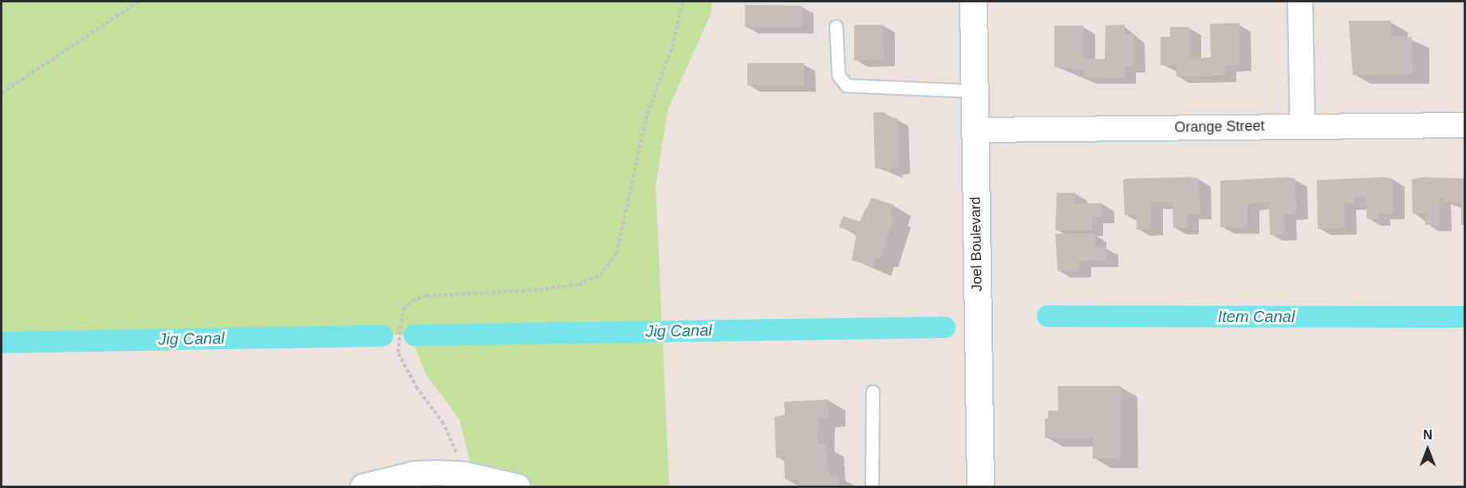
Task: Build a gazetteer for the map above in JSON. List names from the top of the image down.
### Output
{
  "streets": {
    "main road": ["Joel Boulevard"],
    "street": ["Orange Street"]
  },
  "crossings": [
    ["Orange Street", "Joel Boulevard"]
  ],
  "water": ["Item Canal", "Jig Canal"],
  "north": "top"
}
